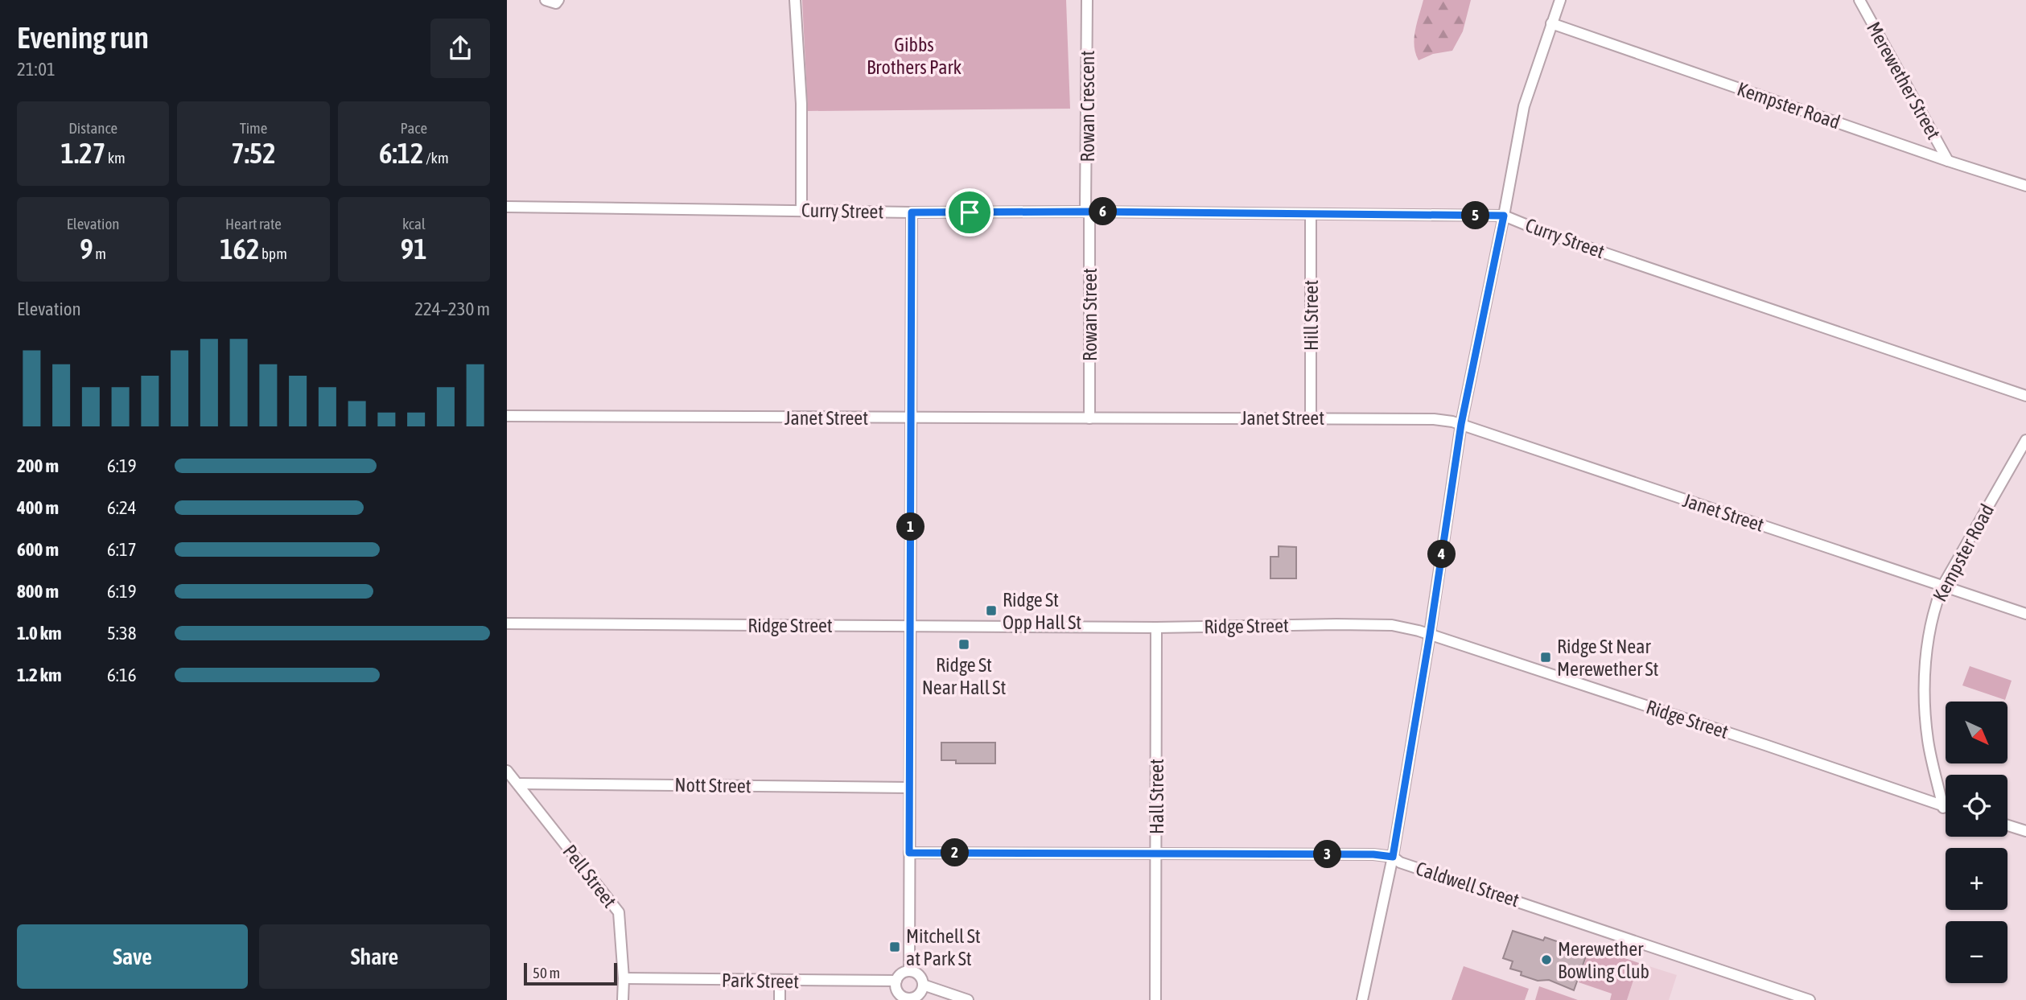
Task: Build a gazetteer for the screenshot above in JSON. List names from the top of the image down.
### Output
{
  "streets": {
    "street": [
      "Merewether Street",
      "Kempster Road",
      "Rowan Crescent",
      "Curry Street",
      "Rowan Street",
      "Hill Street",
      "Janet Street",
      "Ridge Street",
      "Nott Street",
      "Hall Street",
      "Pell Street",
      "Caldwell Street",
      "Park Street"
    ]
  },
  "crossings": [
    ["Merewether Street", "Kempster Road"],
    ["Kempster Road", "Janet Street"],
    ["Kempster Road", "Ridge Street"],
    ["Rowan Crescent", "Curry Street"],
    ["Rowan Crescent", "Rowan Street"],
    ["Curry Street", "Rowan Street"],
    ["Curry Street", "Hill Street"],
    ["Rowan Street", "Janet Street"],
    ["Hill Street", "Janet Street"],
    ["Ridge Street", "Hall Street"],
    ["Nott Street", "Pell Street"],
    ["Hall Street", "Caldwell Street"],
    ["Pell Street", "Park Street"]
  ],
  "parks": ["Gibbs Brothers Park"],
  "places": {
    "transit": [
      "Ridge St Opp Hall St",
      "Ridge St Near Hall St",
      "Ridge St Near Merewether St",
      "Mitchell St at Park St"
    ],
    "other": ["Merewether Bowling Club"]
  },
  "scale_bar": "50 m",
  "north": "bottom right",
  "page": {
    "heading": ["Evening run", "21:01"],
    "stats": [
      ["Distance", "1.27 km"],
      ["Time", "7:52"],
      ["Pace", "6:12 /km"],
      ["Elevation", "9 m"],
      ["Heart rate", "162 bpm"],
      ["kcal", "91"]
    ],
    "pins": [
      "6",
      "5",
      "1",
      "4",
      "2",
      "3"
    ],
    "chart": ["Elevation", "224–230 m"],
    "list": [
      {
        "name": "200 m",
        "note": "6:19"
      },
      {
        "name": "400 m",
        "note": "6:24"
      },
      {
        "name": "600 m",
        "note": "6:17"
      },
      {
        "name": "800 m",
        "note": "6:19"
      },
      {
        "name": "1.0 km",
        "note": "5:38"
      },
      {
        "name": "1.2 km",
        "note": "6:16"
      }
    ],
    "map_buttons": ["+", "−"],
    "buttons": ["Save", "Share"],
    "scale": "50 m"
  }
}
